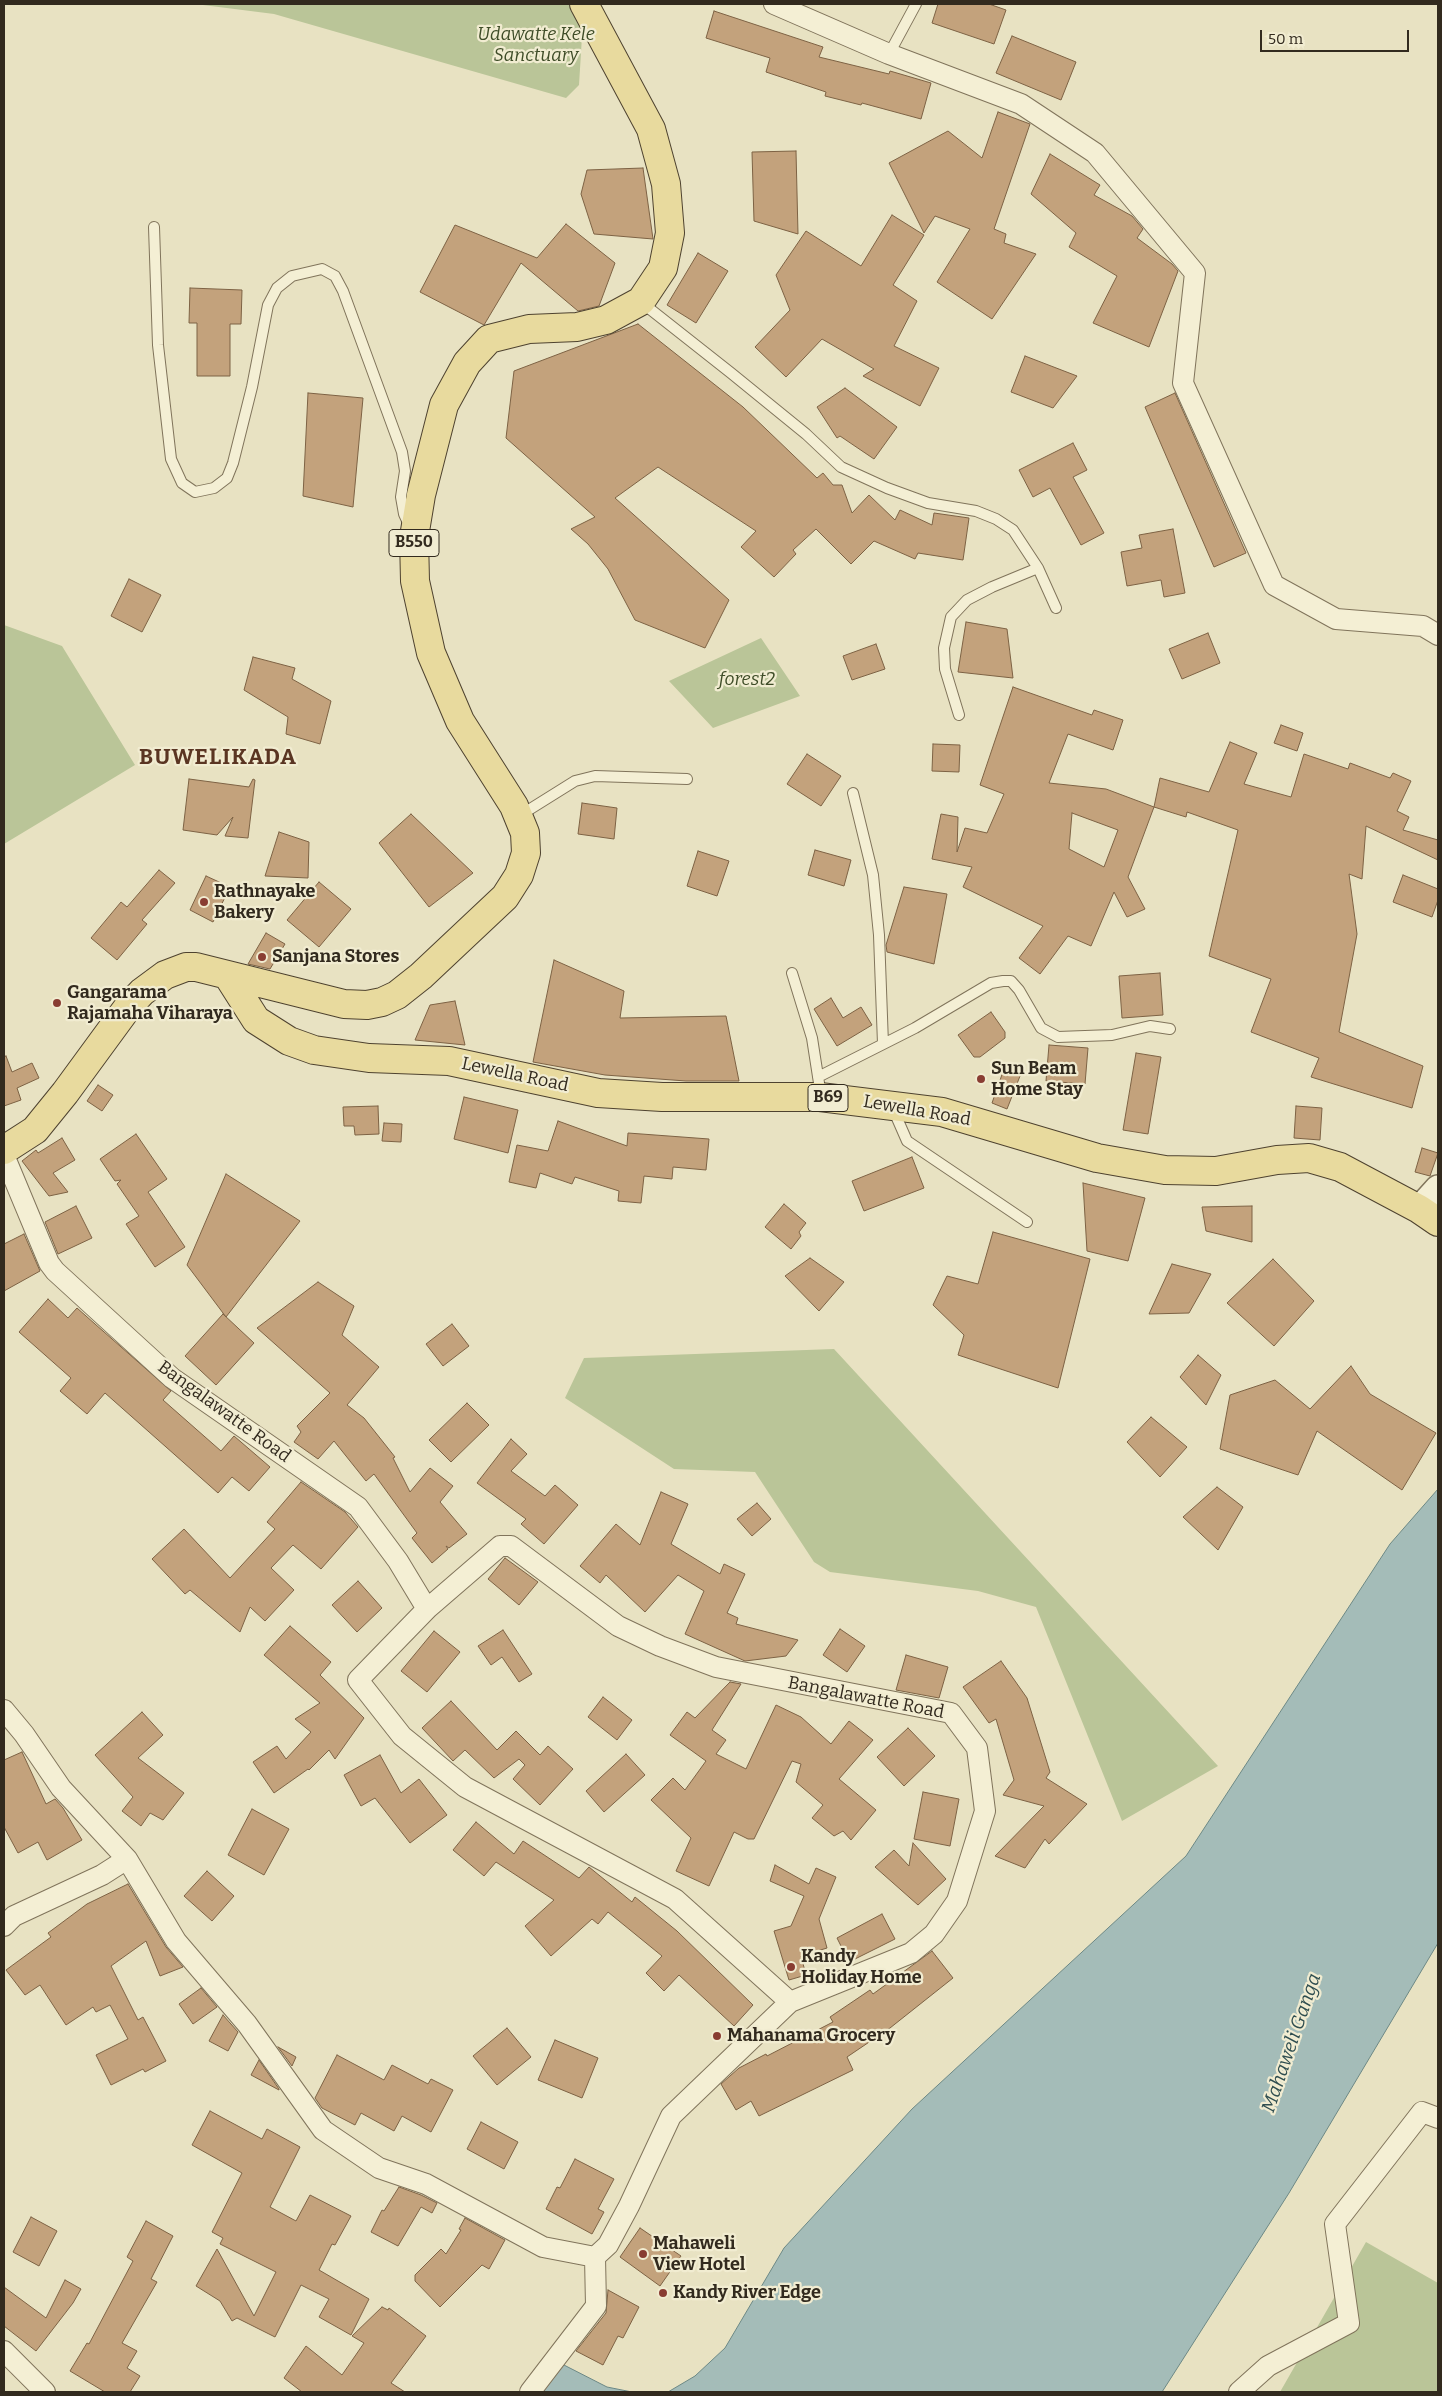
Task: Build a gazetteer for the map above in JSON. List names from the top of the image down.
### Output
{
  "streets": {
    "main road": ["B550", "Lewella Road", "B69"],
    "street": ["Bangalawatte Road"]
  },
  "crossings": [
    ["B550", "Lewella Road"]
  ],
  "districts": ["BUWELIKADA"],
  "water": ["Mahaweli Ganga"],
  "parks": ["Udawatte Kele Sanctuary", "forest2"],
  "places": [
    "Rathnayake Bakery",
    "Sanjana Stores",
    "Gangarama Rajamaha Viharaya",
    "Sun Beam Home Stay",
    "Kandy Holiday Home",
    "Mahanama Grocery",
    "Mahaweli View Hotel",
    "Kandy River Edge"
  ],
  "scale_bar": "50 m"
}
